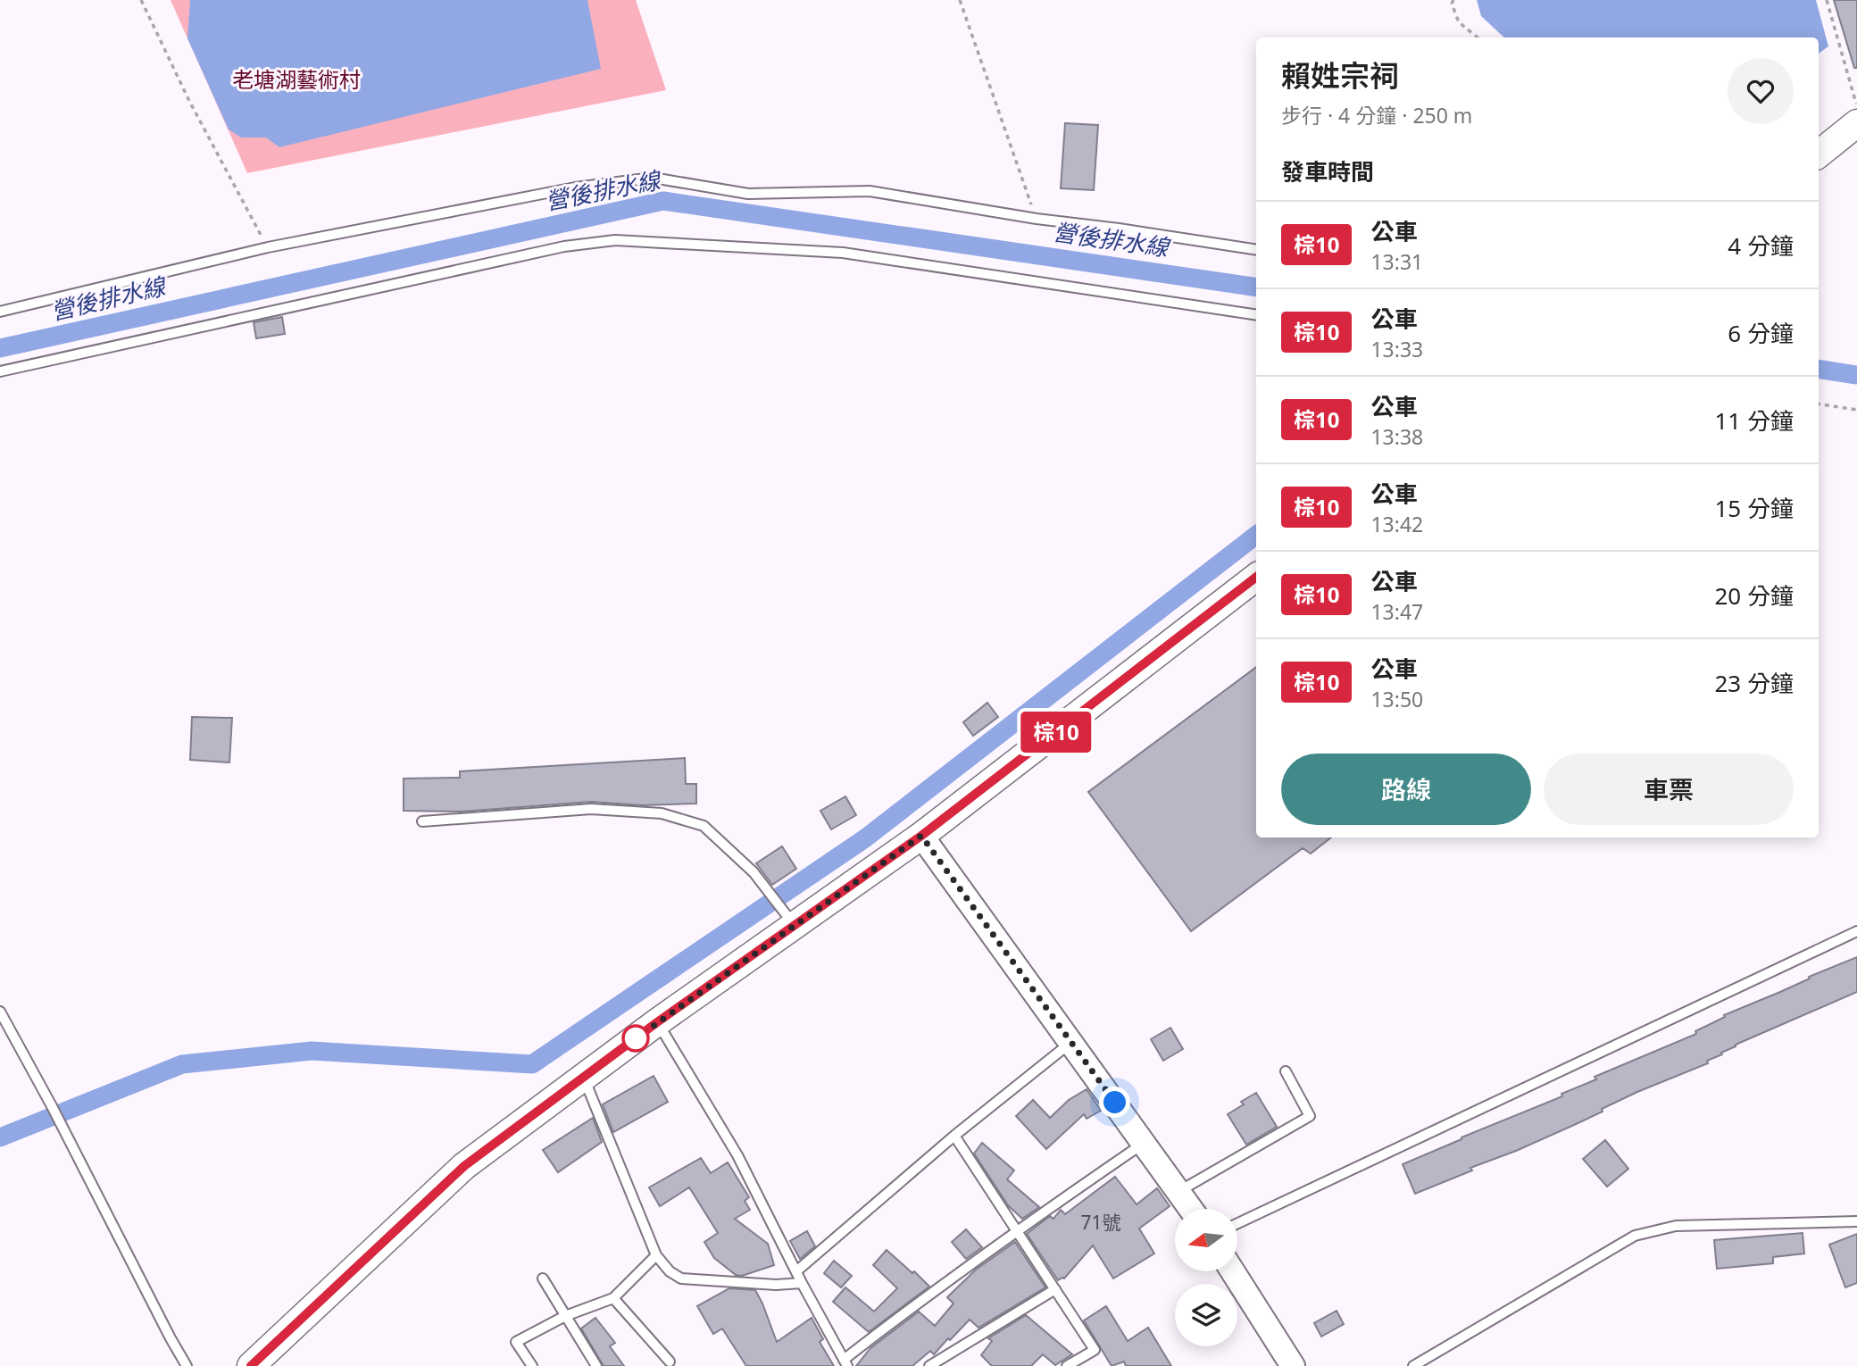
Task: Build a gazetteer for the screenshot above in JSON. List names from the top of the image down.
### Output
{
  "water": ["營後排水線"],
  "parks": ["老塘湖藝術村"],
  "lines": ["bus line 棕10"],
  "house_numbers": ["71號"],
  "north": "left",
  "page": {
    "on_map": "棕10",
    "heading": [
      ["賴姓宗祠", "步行 · 4 分鐘 · 250 m"],
      "發車時間"
    ],
    "list": [
      {
        "mark": "棕10",
        "name": "公車",
        "note": "13:31",
        "value": "4 分鐘"
      },
      {
        "mark": "棕10",
        "name": "公車",
        "note": "13:33",
        "value": "6 分鐘"
      },
      {
        "mark": "棕10",
        "name": "公車",
        "note": "13:38",
        "value": "11 分鐘"
      },
      {
        "mark": "棕10",
        "name": "公車",
        "note": "13:42",
        "value": "15 分鐘"
      },
      {
        "mark": "棕10",
        "name": "公車",
        "note": "13:47",
        "value": "20 分鐘"
      },
      {
        "mark": "棕10",
        "name": "公車",
        "note": "13:50",
        "value": "23 分鐘"
      }
    ],
    "buttons": ["路線", "車票"]
  }
}
